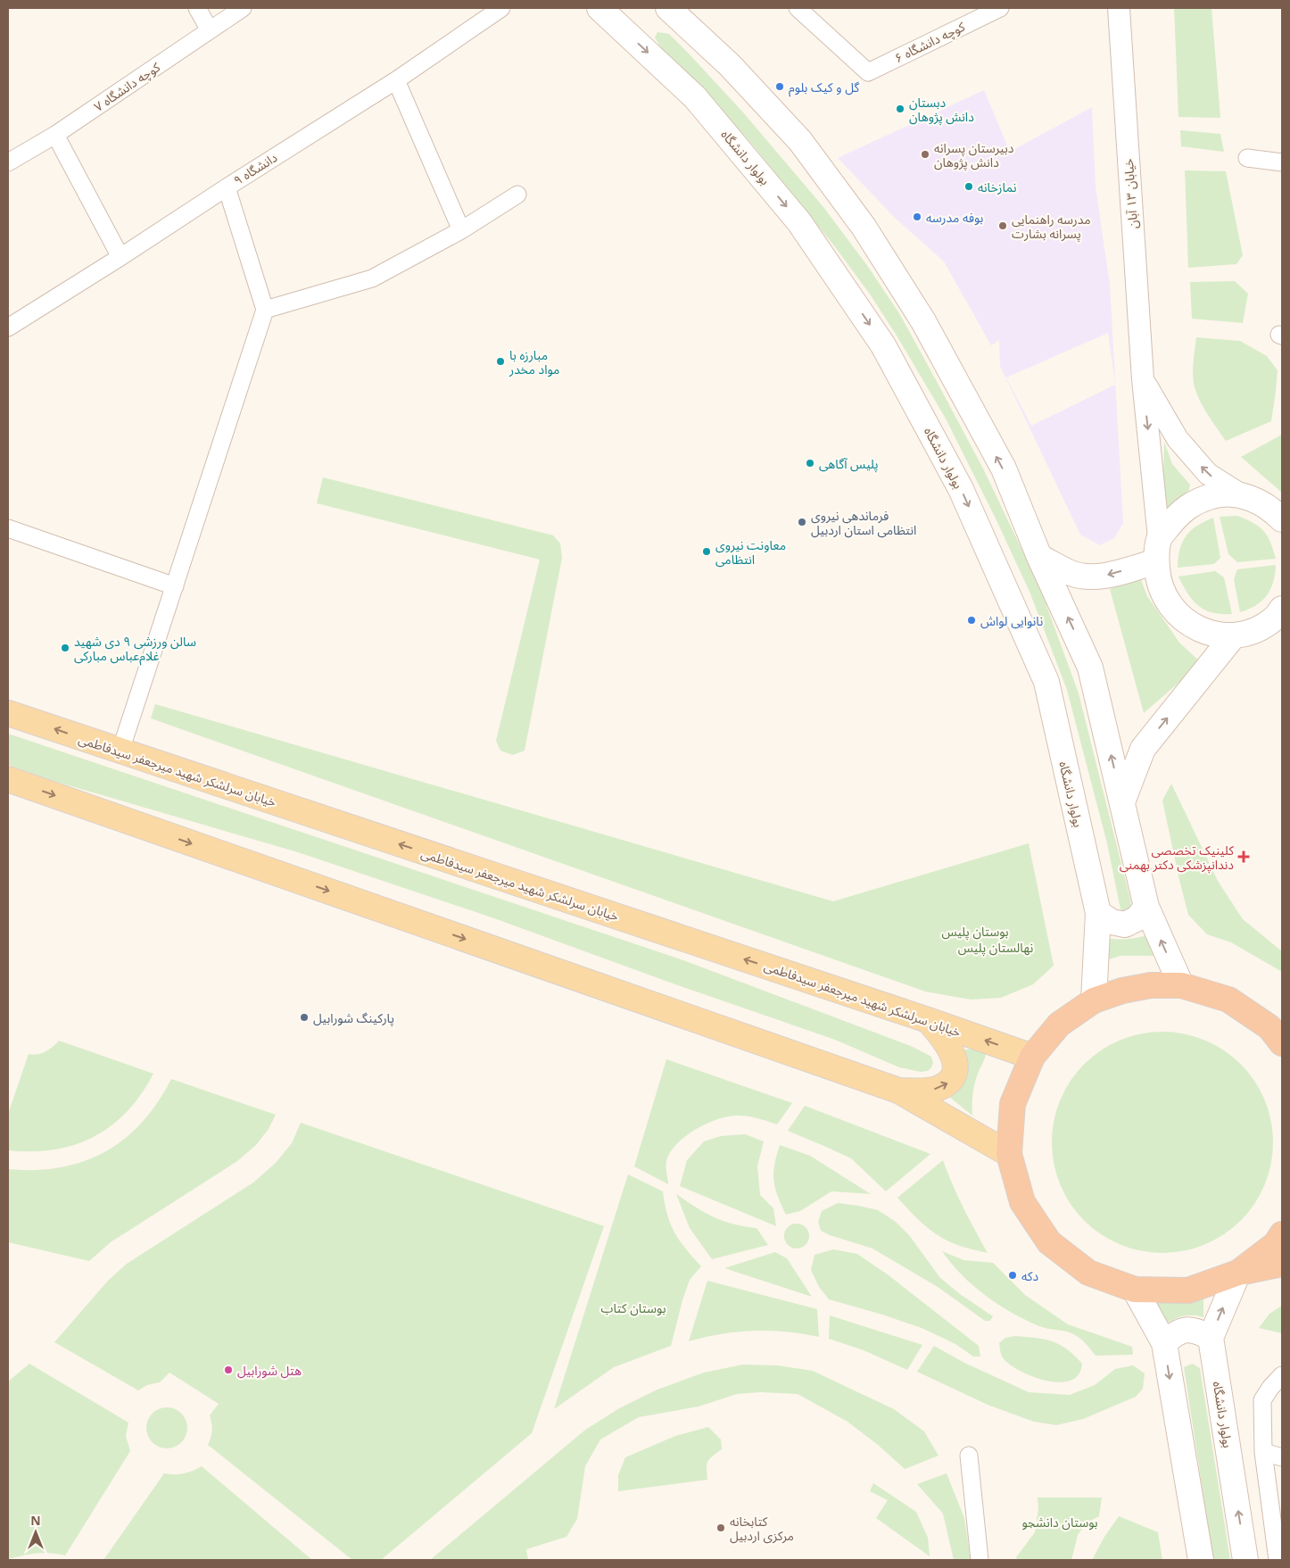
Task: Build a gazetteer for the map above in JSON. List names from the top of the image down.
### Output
{
  "streets": {
    "main road": ["بولوار دانشگاه", "خیابان سرلشکر شهید میرجعفر سیدفاطمی"],
    "street": [
      "کوچه دانشگاه ۶",
      "کوچه دانشگاه ۷",
      "دانشگاه ۹",
      "خیابان ۱۳ آبان"
    ]
  },
  "parks": [
    "بوستان پلیس",
    "نهالستان پلیس",
    "بوستان کتاب",
    "بوستان دانشجو"
  ],
  "places": {
    "other": [
      "گل و کیک بلوم",
      "دبستان دانش پژوهان",
      "دبیرستان پسرانه دانش پژوهان",
      "نمازخانه",
      "بوفه مدرسه",
      "مدرسه راهنمایی پسرانه بشارت",
      "مبارزه با مواد مخدر",
      "پلیس آگاهی",
      "فرماندهی نیروی انتظامی استان اردبیل",
      "معاونت نیروی انتظامی",
      "نانوایی لواش",
      "سالن ورزشی ۹ دی شهید غلام‌عباس مبارکی",
      "پارکینگ شورابیل",
      "دکه",
      "هتل شورابیل",
      "کتابخانه مرکزی اردبیل"
    ],
    "health": ["کلینیک تخصصی دندانپزشکی دکتر بهمنی"]
  },
  "north": "top"
}
